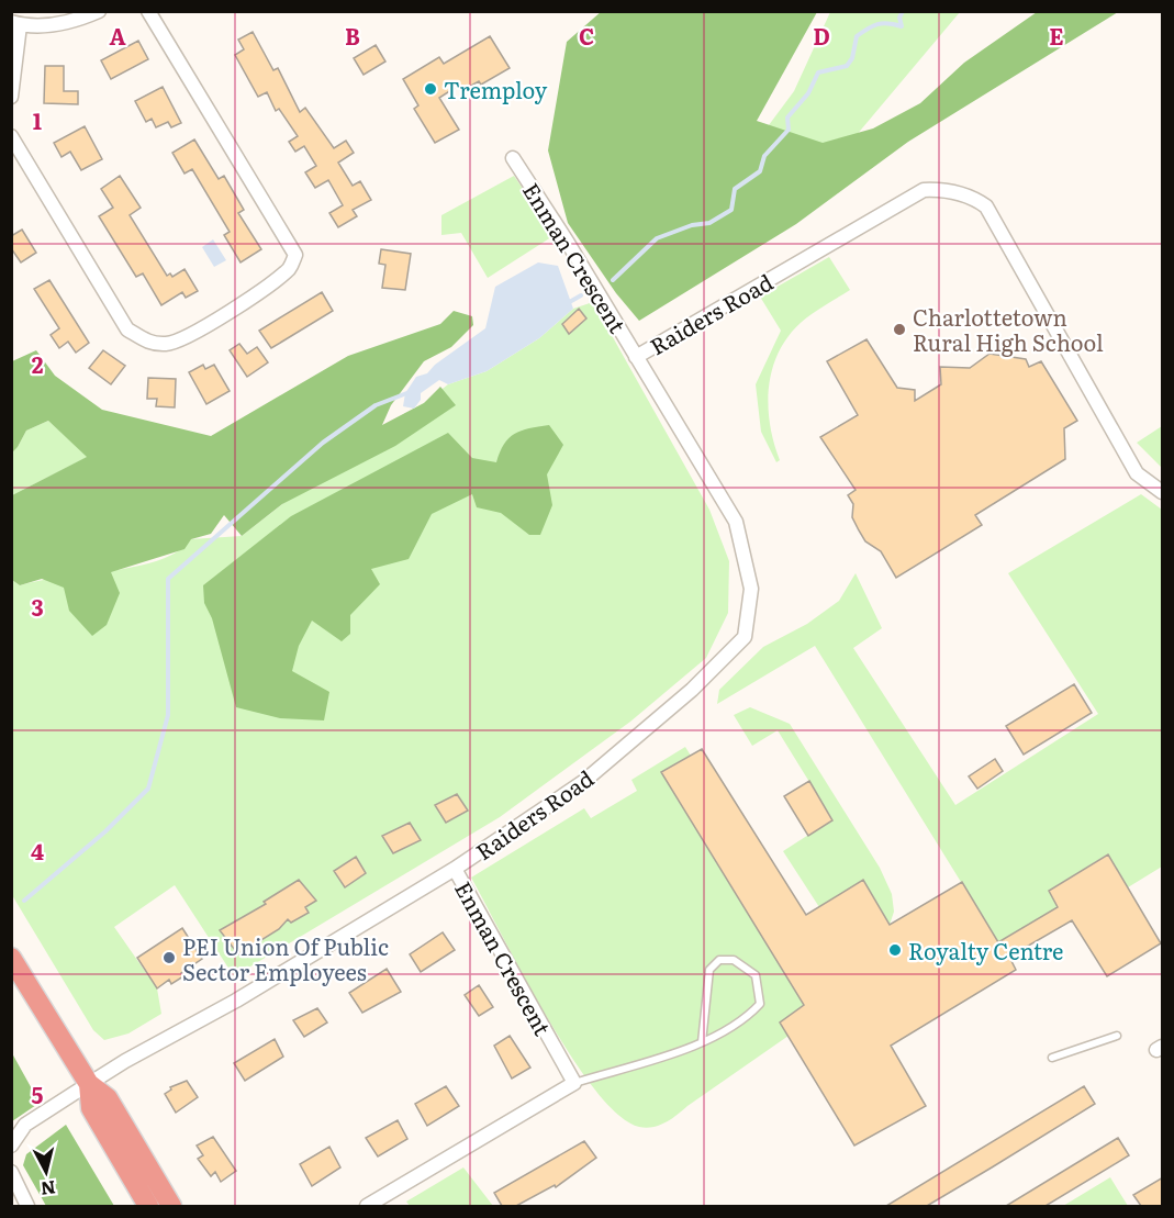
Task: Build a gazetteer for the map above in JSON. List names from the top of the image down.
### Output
{
  "streets": {
    "street": ["Enman Crescent", "Raiders Road"]
  },
  "crossings": [
    ["Enman Crescent", "Raiders Road"]
  ],
  "places": [
    "Tremploy",
    "Charlottetown Rural High School",
    "Royalty Centre",
    "PEI Union Of Public Sector Employees"
  ],
  "north": "bottom",
  "grid": {
    "columns": [
      "A",
      "B",
      "C",
      "D",
      "E"
    ],
    "rows": [
      "1",
      "2",
      "3",
      "4",
      "5"
    ]
  }
}
